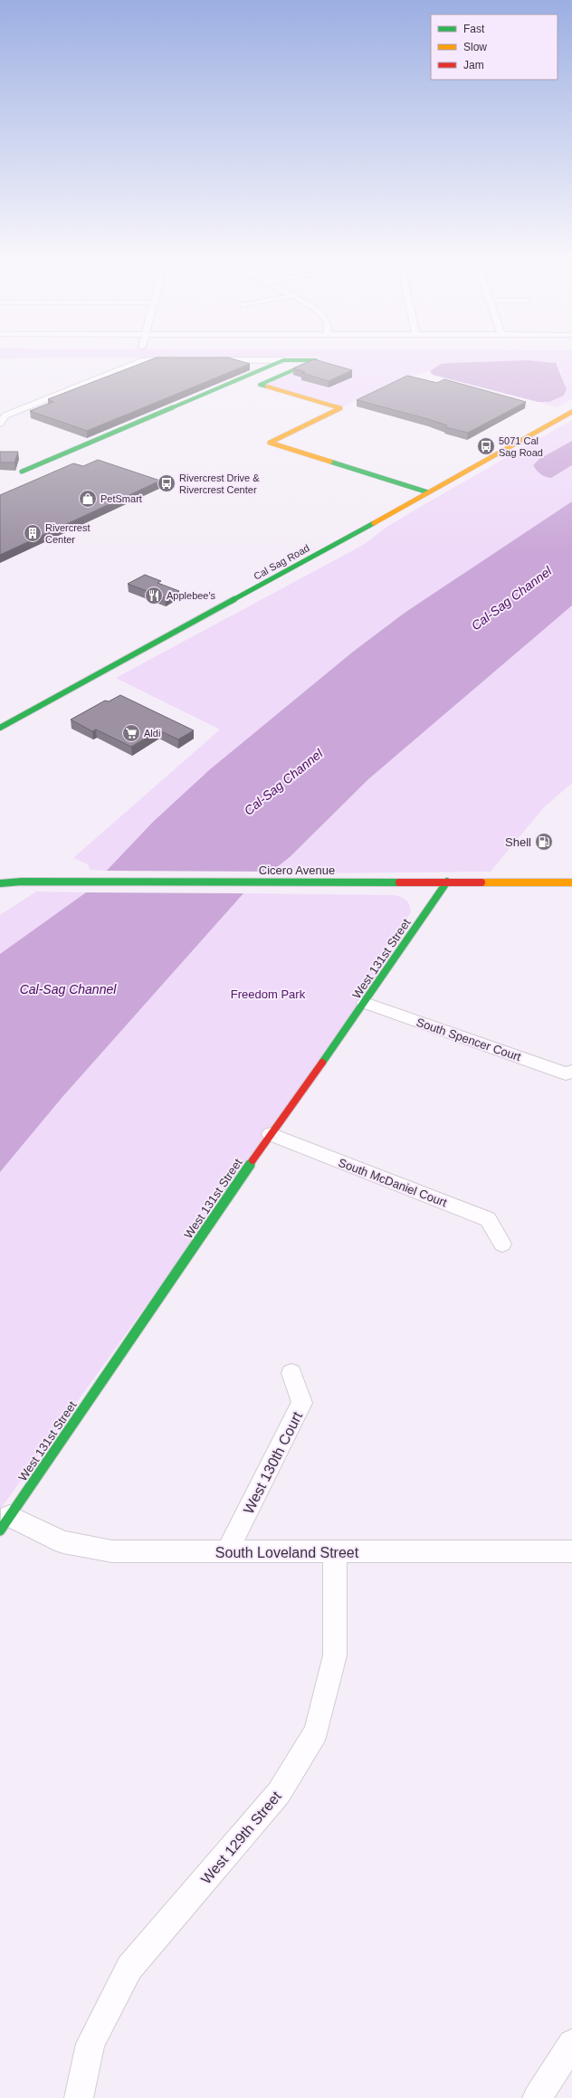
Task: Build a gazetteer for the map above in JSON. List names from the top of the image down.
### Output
{
  "streets": {
    "street": [
      "Cal Sag Road",
      "Cicero Avenue",
      "West 131st Street",
      "South Spencer Court",
      "South McDaniel Court",
      "West 130th Court",
      "South Loveland Street",
      "West 129th Street"
    ]
  },
  "crossings": [
    ["Cicero Avenue", "West 131st Street"],
    ["West 131st Street", "South Spencer Court"],
    ["West 131st Street", "South McDaniel Court"],
    ["West 131st Street", "South Loveland Street"],
    ["West 130th Court", "South Loveland Street"],
    ["South Loveland Street", "West 129th Street"]
  ],
  "water": ["Cal-Sag Channel"],
  "parks": ["Freedom Park"],
  "places": {
    "bus stop": ["5071 Cal Sag Road", "Rivercrest Drive & Rivercrest Center"],
    "shop": ["PetSmart"],
    "building": ["Rivercrest Center"],
    "restaurant": ["Applebee's"],
    "supermarket": ["Aldi"],
    "fuel station": ["Shell"]
  },
  "legend": ["Fast", "Slow", "Jam"]
}
